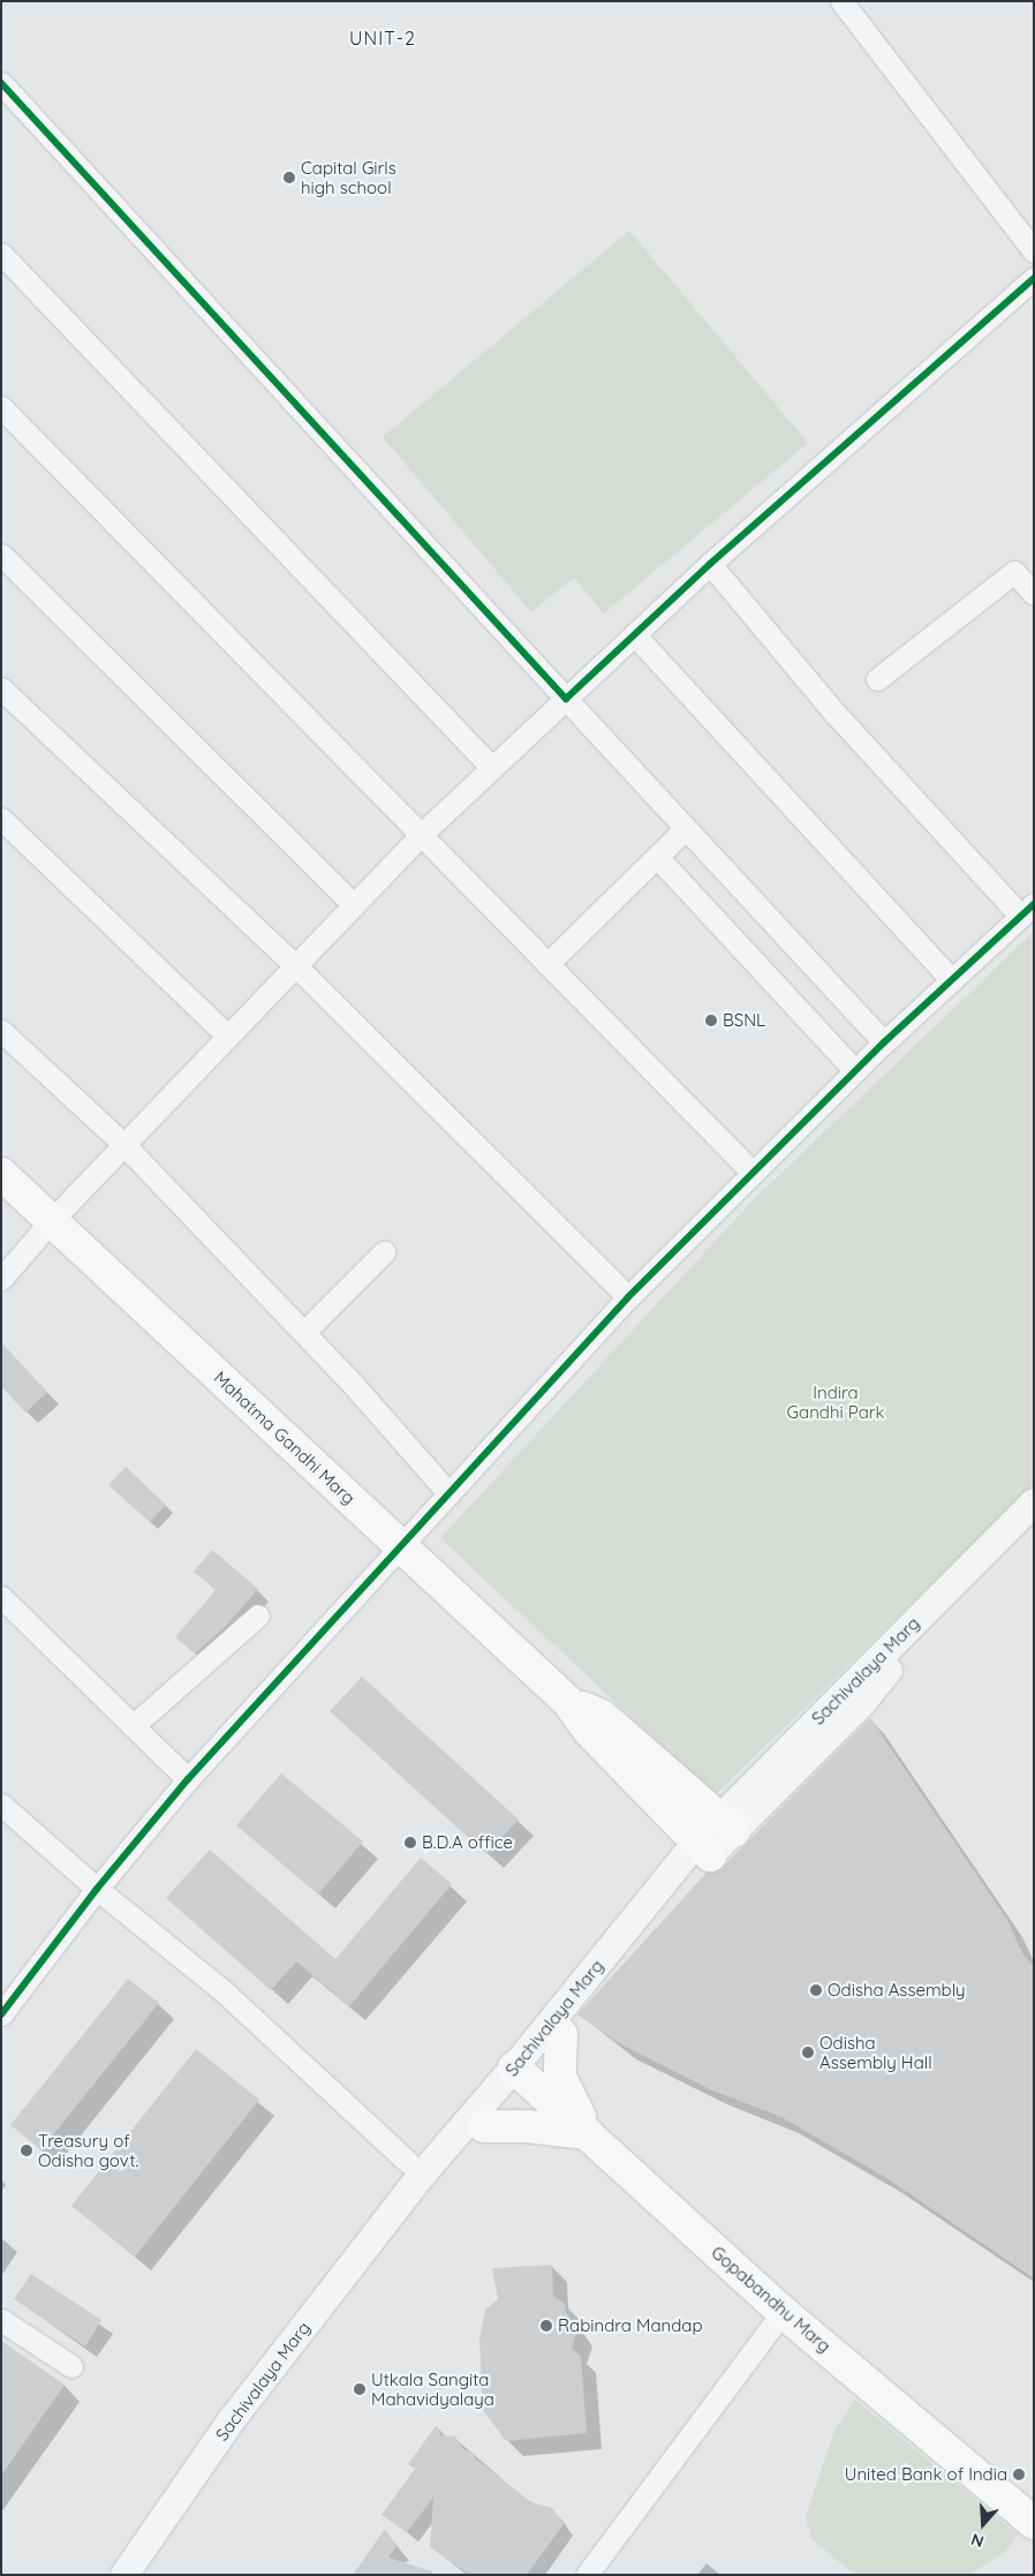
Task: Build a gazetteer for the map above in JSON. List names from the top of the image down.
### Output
{
  "streets": {
    "main road": ["Mahatma Gandhi Marg", "Gopabandhu Marg"],
    "street": ["Sachivalaya Marg"]
  },
  "crossings": [
    ["Mahatma Gandhi Marg", "Sachivalaya Marg"],
    ["Sachivalaya Marg", "Gopabandhu Marg"]
  ],
  "districts": ["UNIT-2"],
  "parks": ["Indira Gandhi Park"],
  "places": [
    "Capital Girls high school",
    "BSNL",
    "B.D.A office",
    "Odisha Assembly",
    "Odisha Assembly Hall",
    "Treasury of Odisha govt.",
    "Rabindra Mandap",
    "Utkala Sangita Mahavidyalaya",
    "United Bank of India"
  ],
  "north": "bottom"
}
